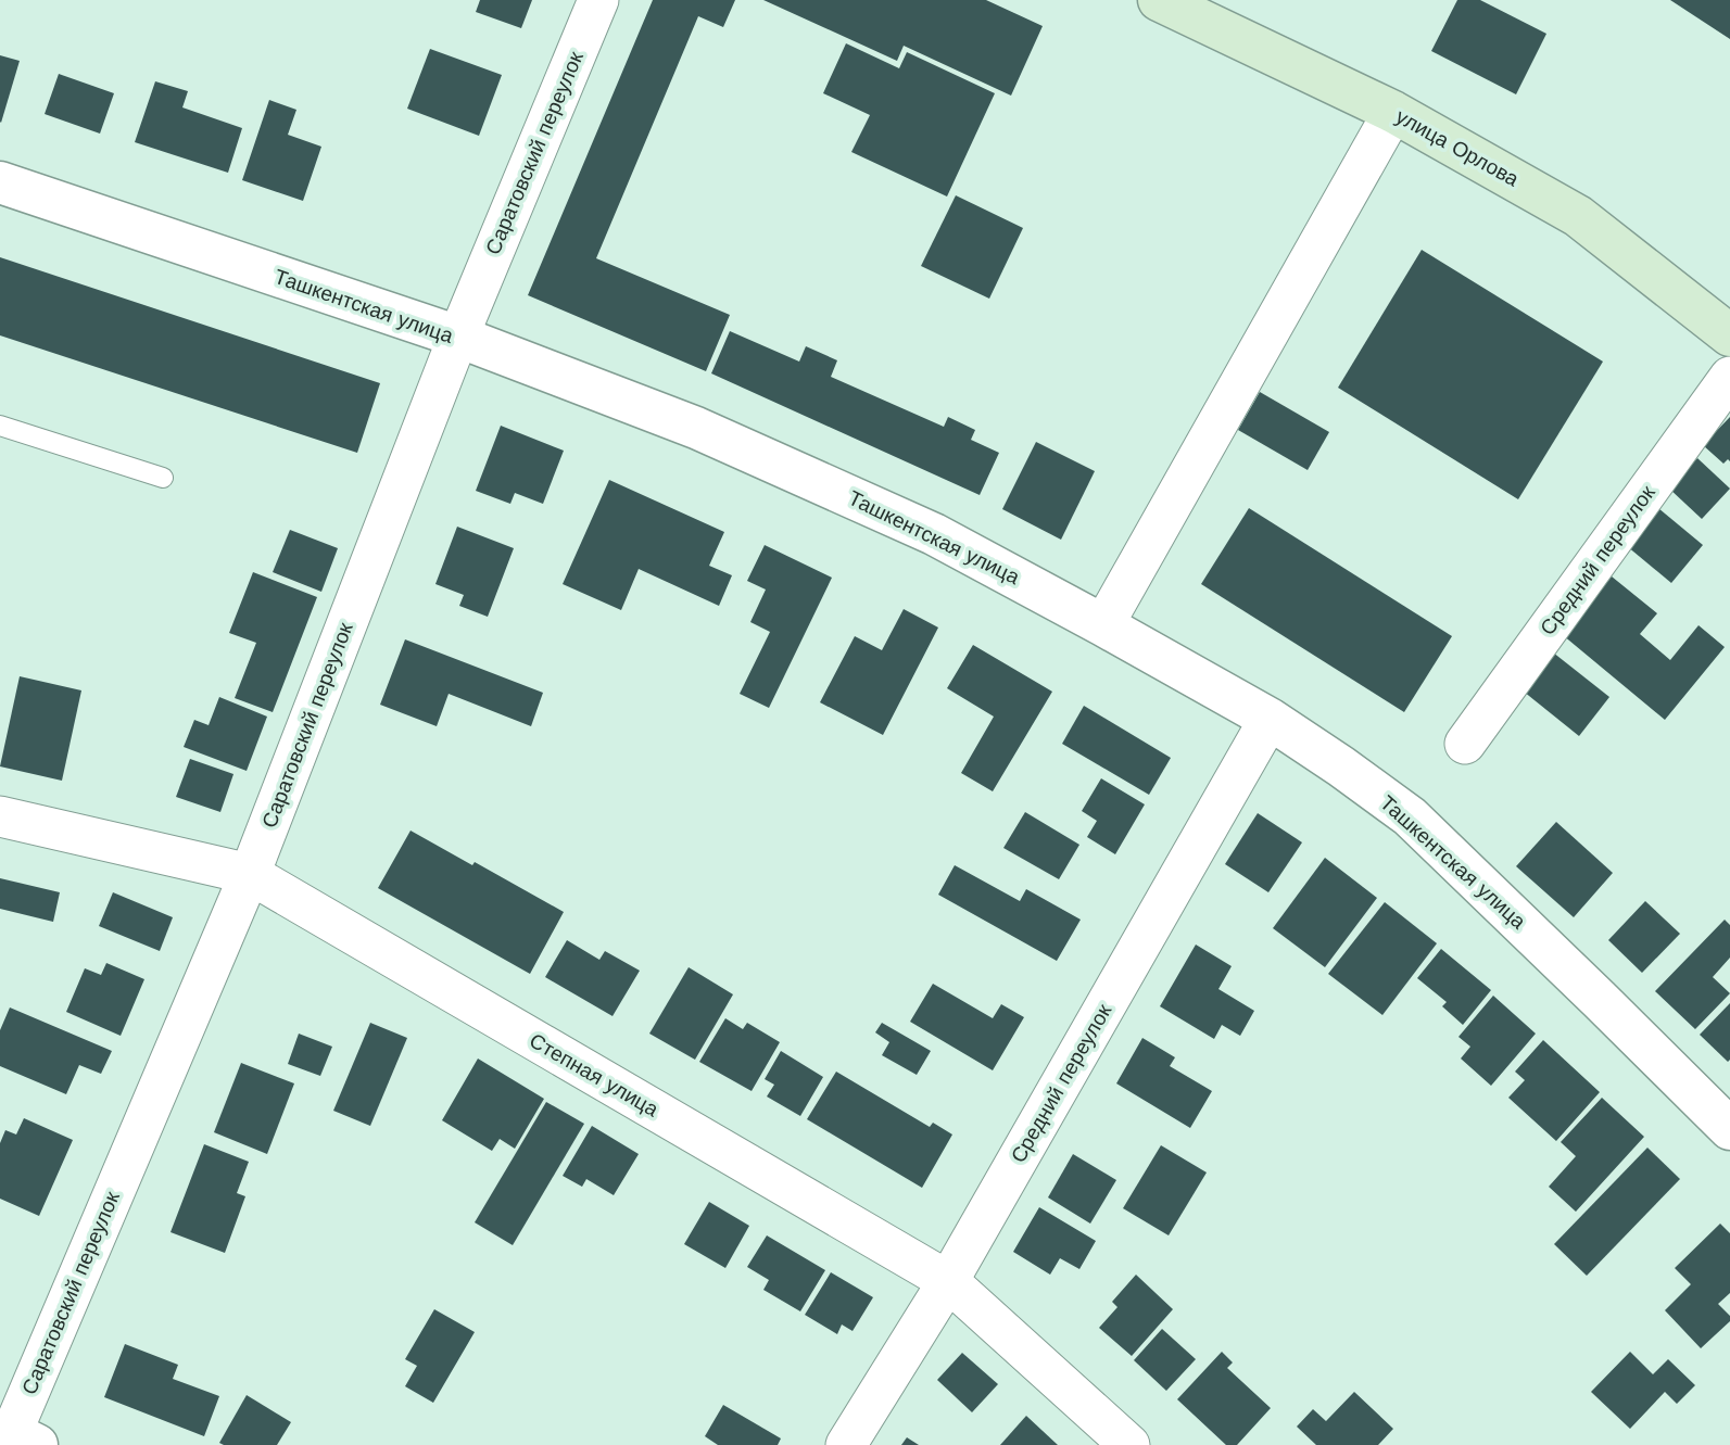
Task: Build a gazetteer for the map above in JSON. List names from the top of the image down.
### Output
{
  "streets": {
    "main road": ["улица Орлова"],
    "street": [
      "Саратовский переулок",
      "Ташкентская улица",
      "Средний переулок",
      "Степная улица"
    ]
  },
  "crossings": [
    ["Саратовский переулок", "Ташкентская улица"],
    ["Саратовский переулок", "Степная улица"],
    ["Ташкентская улица", "Средний переулок"],
    ["Средний переулок", "Степная улица"]
  ]
}
